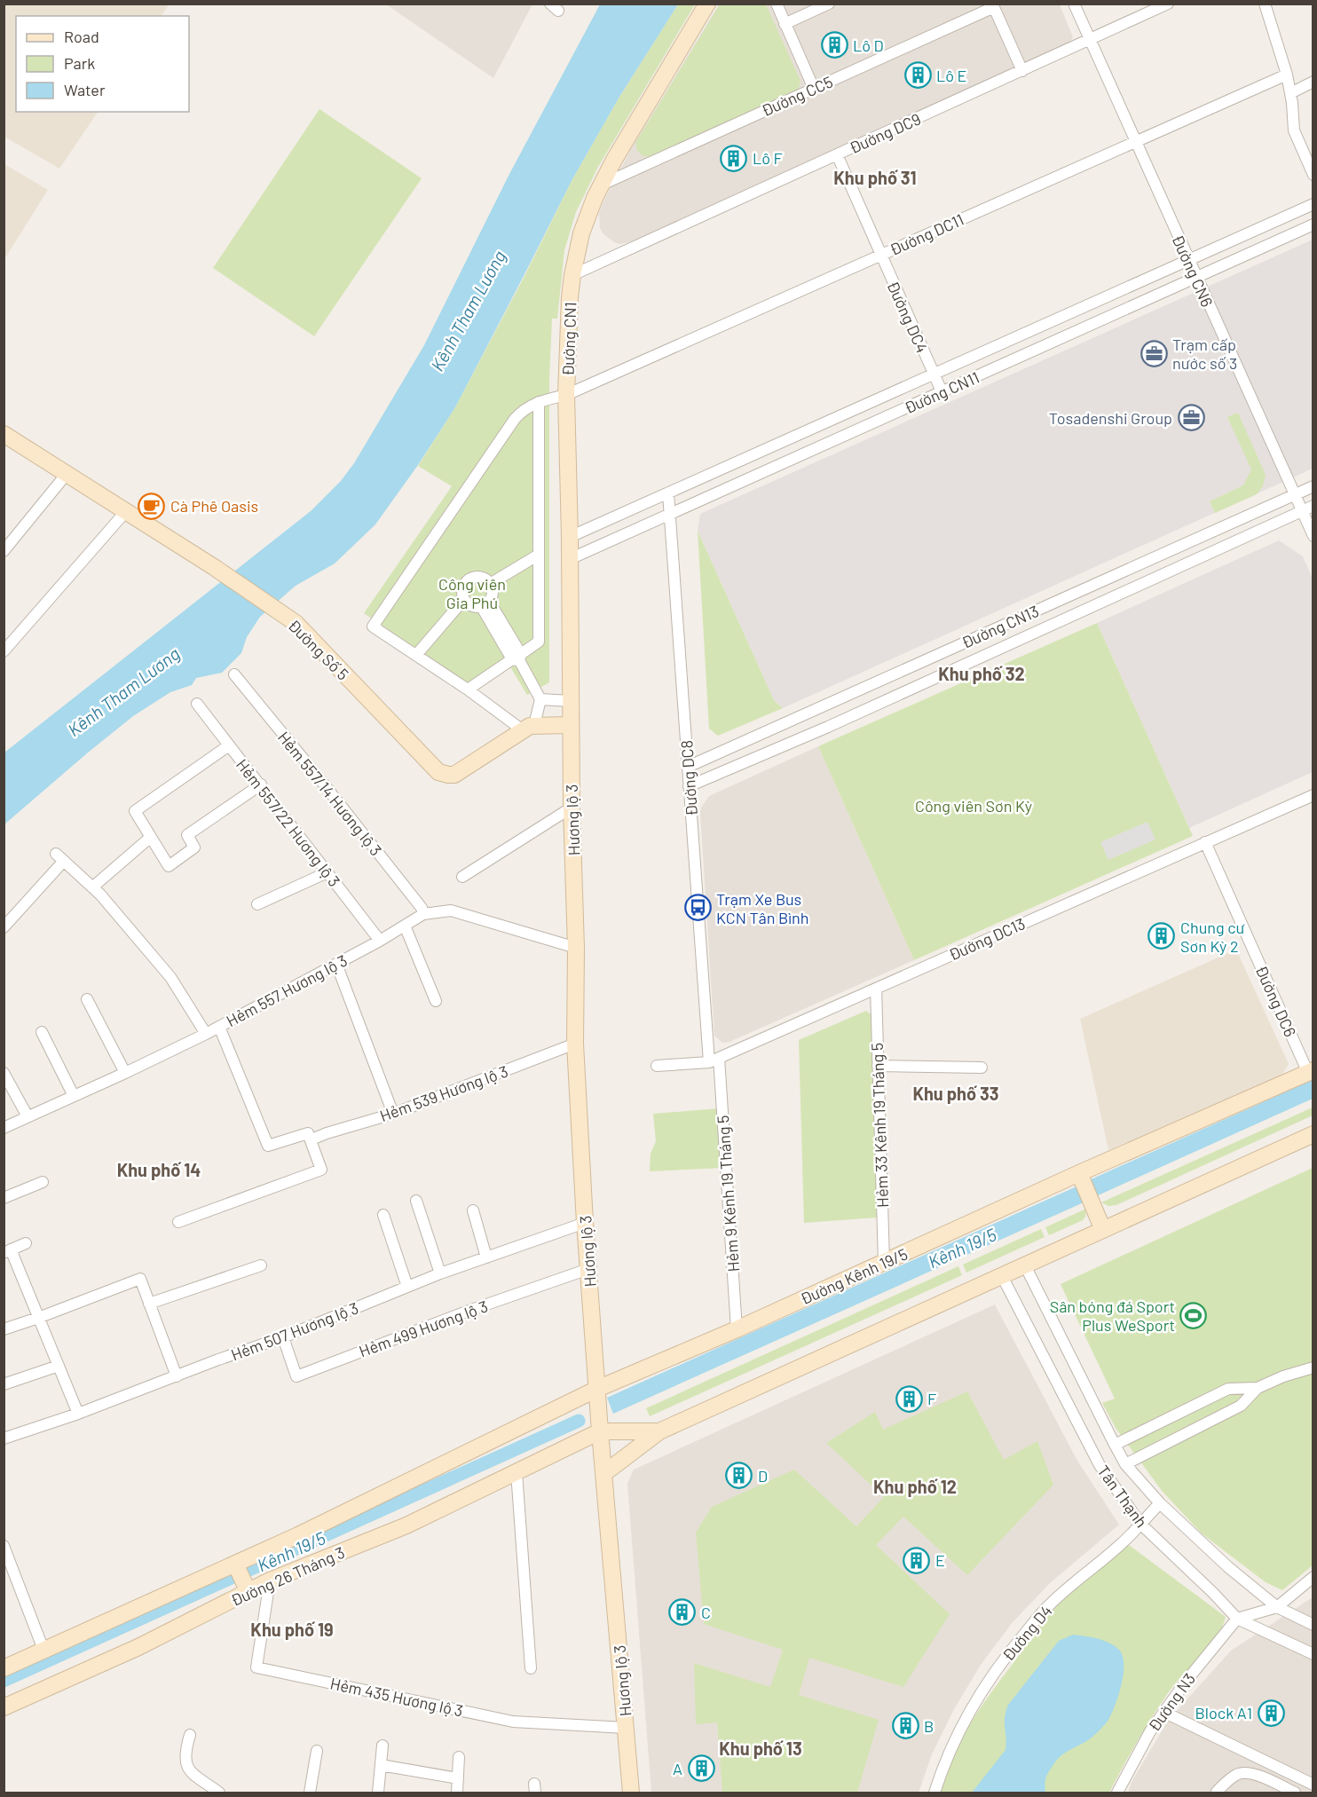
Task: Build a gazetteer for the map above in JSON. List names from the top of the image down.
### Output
{
  "streets": {
    "street": [
      "Đường CC5",
      "Đường DC9",
      "Đường DC11",
      "Đường CN6",
      "Đường DC4",
      "Đường CN1",
      "Đường CN11",
      "Đường CN13",
      "Đường Số 5",
      "Đường DC8",
      "Hẻm 557/14 Hương lộ 3",
      "Hương lộ 3",
      "Hẻm 557/22 Hương lộ 3",
      "Đường DC13",
      "Hẻm 557 Hương lộ 3",
      "Đường DC6",
      "Hẻm 539 Hương lộ 3",
      "Hẻm 33 Kênh 19 Tháng 5",
      "Hẻm 9 Kênh 19 Tháng 5",
      "Đường Kênh 19/5",
      "Hẻm 499 Hương lộ 3",
      "Hẻm 507 Hương lộ 3",
      "Tân Thạnh",
      "Đường 26 Tháng 3",
      "Đường D4",
      "Hẻm 435 Hương lộ 3",
      "Đường N3"
    ]
  },
  "crossings": [
    ["Đường CC5", "Đường CN1"],
    ["Đường DC9", "Đường CN6"],
    ["Đường DC9", "Đường DC4"],
    ["Đường DC9", "Đường CN1"],
    ["Đường DC11", "Đường CN6"],
    ["Đường DC11", "Đường DC4"],
    ["Đường DC11", "Đường CN1"],
    ["Đường CN6", "Đường CN11"],
    ["Đường CN6", "Đường CN13"],
    ["Đường DC4", "Đường CN11"],
    ["Đường CN1", "Đường CN11"],
    ["Đường CN1", "Hương lộ 3"],
    ["Đường CN11", "Đường DC8"],
    ["Đường CN13", "Đường DC8"],
    ["Đường DC8", "Đường DC13"],
    ["Đường DC8", "Hẻm 9 Kênh 19 Tháng 5"],
    ["Hẻm 557/14 Hương lộ 3", "Hẻm 557 Hương lộ 3"],
    ["Hương lộ 3", "Hẻm 557 Hương lộ 3"],
    ["Hương lộ 3", "Hẻm 539 Hương lộ 3"],
    ["Hương lộ 3", "Đường Kênh 19/5"],
    ["Hương lộ 3", "Hẻm 499 Hương lộ 3"],
    ["Hương lộ 3", "Hẻm 507 Hương lộ 3"],
    ["Hương lộ 3", "Đường 26 Tháng 3"],
    ["Hương lộ 3", "Hẻm 435 Hương lộ 3"],
    ["Hẻm 557/22 Hương lộ 3", "Hẻm 557 Hương lộ 3"],
    ["Đường DC13", "Đường DC6"],
    ["Đường DC13", "Hẻm 33 Kênh 19 Tháng 5"],
    ["Đường DC13", "Hẻm 9 Kênh 19 Tháng 5"],
    ["Đường DC6", "Đường Kênh 19/5"],
    ["Hẻm 33 Kênh 19 Tháng 5", "Đường Kênh 19/5"],
    ["Hẻm 9 Kênh 19 Tháng 5", "Đường Kênh 19/5"],
    ["Đường Kênh 19/5", "Đường 26 Tháng 3"],
    ["Hẻm 499 Hương lộ 3", "Hẻm 507 Hương lộ 3"],
    ["Tân Thạnh", "Đường D4"],
    ["Tân Thạnh", "Đường N3"],
    ["Đường 26 Tháng 3", "Hẻm 435 Hương lộ 3"]
  ],
  "districts": [
    "Khu phố 31",
    "Khu phố 32",
    "Khu phố 33",
    "Khu phố 14",
    "Khu phố 12",
    "Khu phố 19",
    "Khu phố 13"
  ],
  "water": ["Kênh Tham Lương", "Kênh 19/5"],
  "parks": ["Công viên Gia Phú", "Công viên Sơn Kỳ"],
  "places": {
    "building": [
      "Lô D",
      "Lô E",
      "Lô F",
      "Chung cư Sơn Kỳ 2",
      "F",
      "D",
      "E",
      "C",
      "Block A1",
      "B",
      "A"
    ],
    "office": ["Trạm cấp nước số 3", "Tosadenshi Group"],
    "cafe": ["Cà Phê Oasis"],
    "bus stop": ["Trạm Xe Bus KCN Tân Bình"],
    "sports": ["Sân bóng đá Sport Plus WeSport"]
  },
  "legend": ["Road", "Park", "Water"]
}
